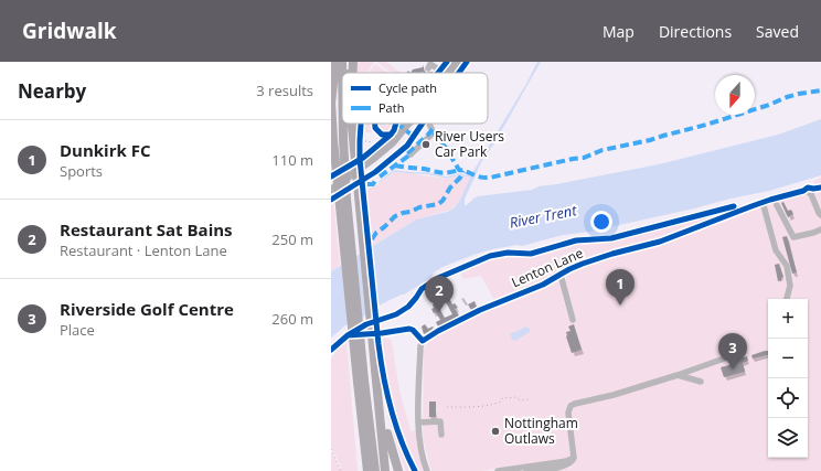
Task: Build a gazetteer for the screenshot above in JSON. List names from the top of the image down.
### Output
{
  "streets": {
    "street": ["Lenton Lane"]
  },
  "water": ["River Trent"],
  "places": ["River Users Car Park", "Nottingham Outlaws"],
  "legend": ["Cycle path", "Path"],
  "north": "bottom",
  "page": {
    "header": "Gridwalk",
    "nav": ["Map", "Directions", "Saved"],
    "heading": ["Nearby", "3 results"],
    "list": [
      {
        "mark": "1",
        "name": "Dunkirk FC",
        "note": "Sports",
        "value": "110 m"
      },
      {
        "mark": "2",
        "name": "Restaurant Sat Bains",
        "note": "Restaurant · Lenton Lane",
        "value": "250 m"
      },
      {
        "mark": "3",
        "name": "Riverside Golf Centre",
        "note": "Place",
        "value": "260 m"
      }
    ],
    "pins": ["1", "2", "3"],
    "map_buttons": ["+", "−"]
  }
}
